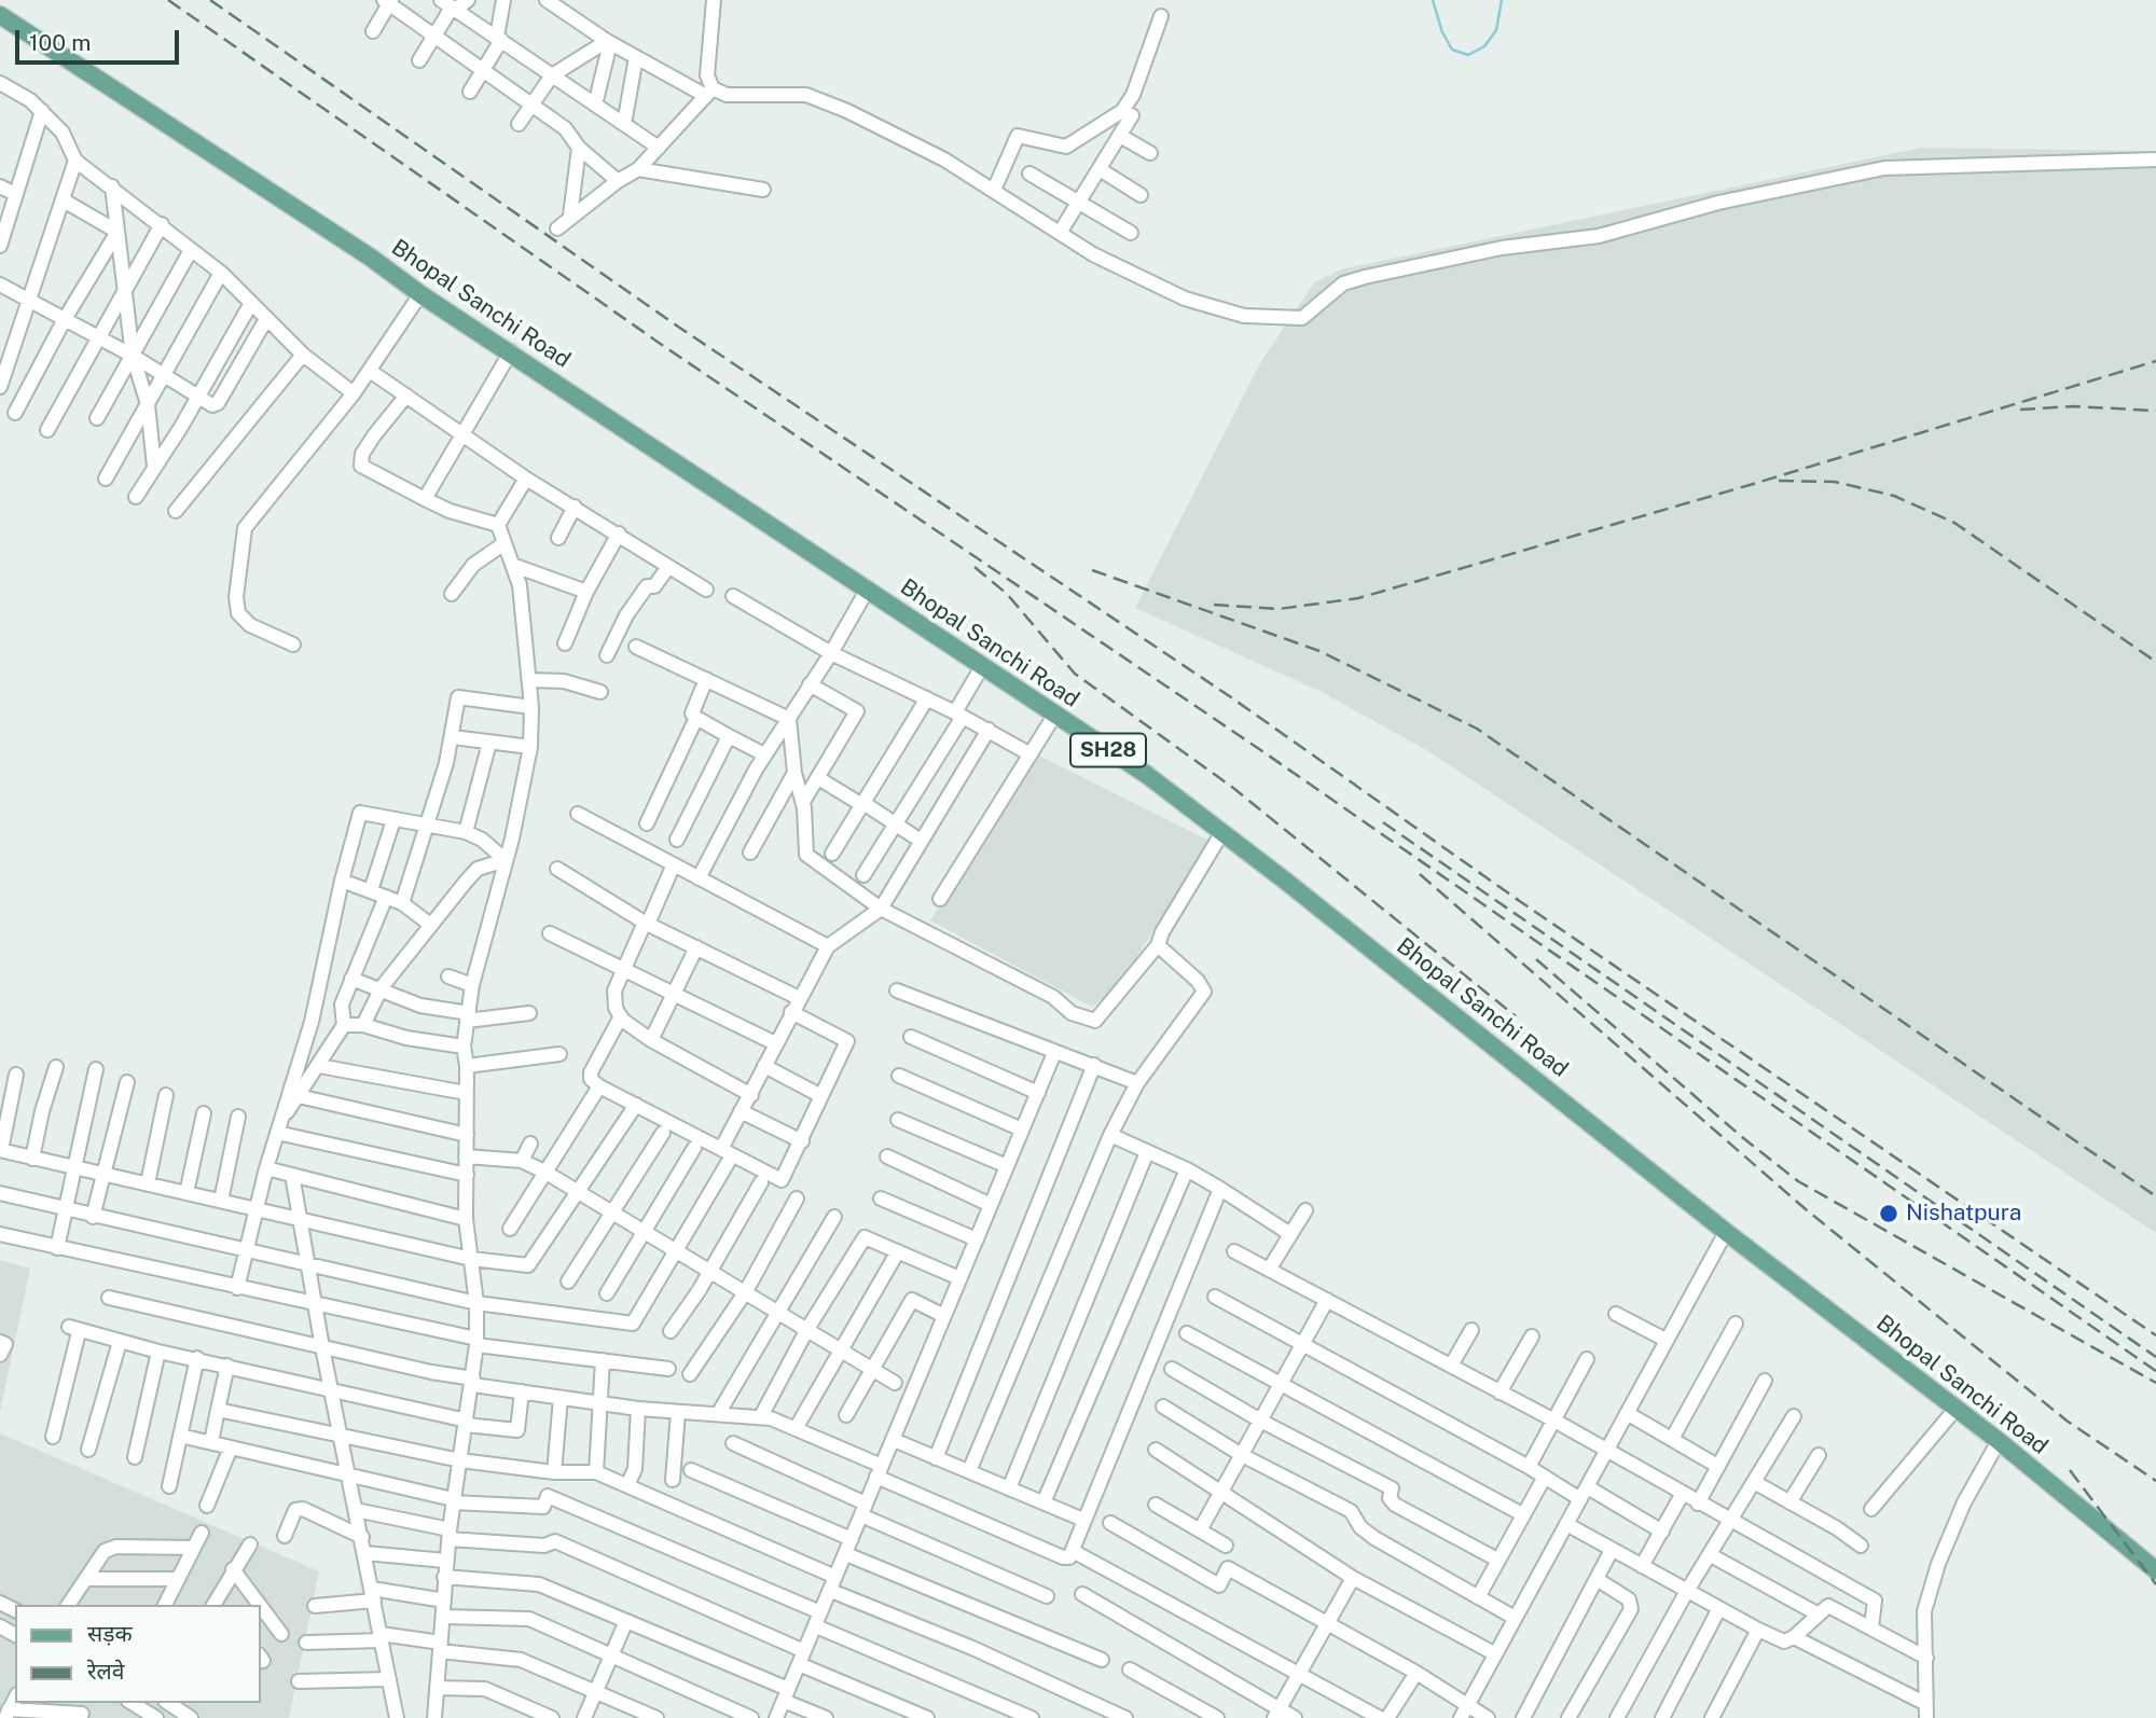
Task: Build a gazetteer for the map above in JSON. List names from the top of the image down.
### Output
{
  "streets": {
    "main road": ["Bhopal Sanchi Road", "SH28"]
  },
  "places": ["Nishatpura"],
  "legend": ["सड़क", "रेलवे"],
  "scale_bar": "100 m"
}
